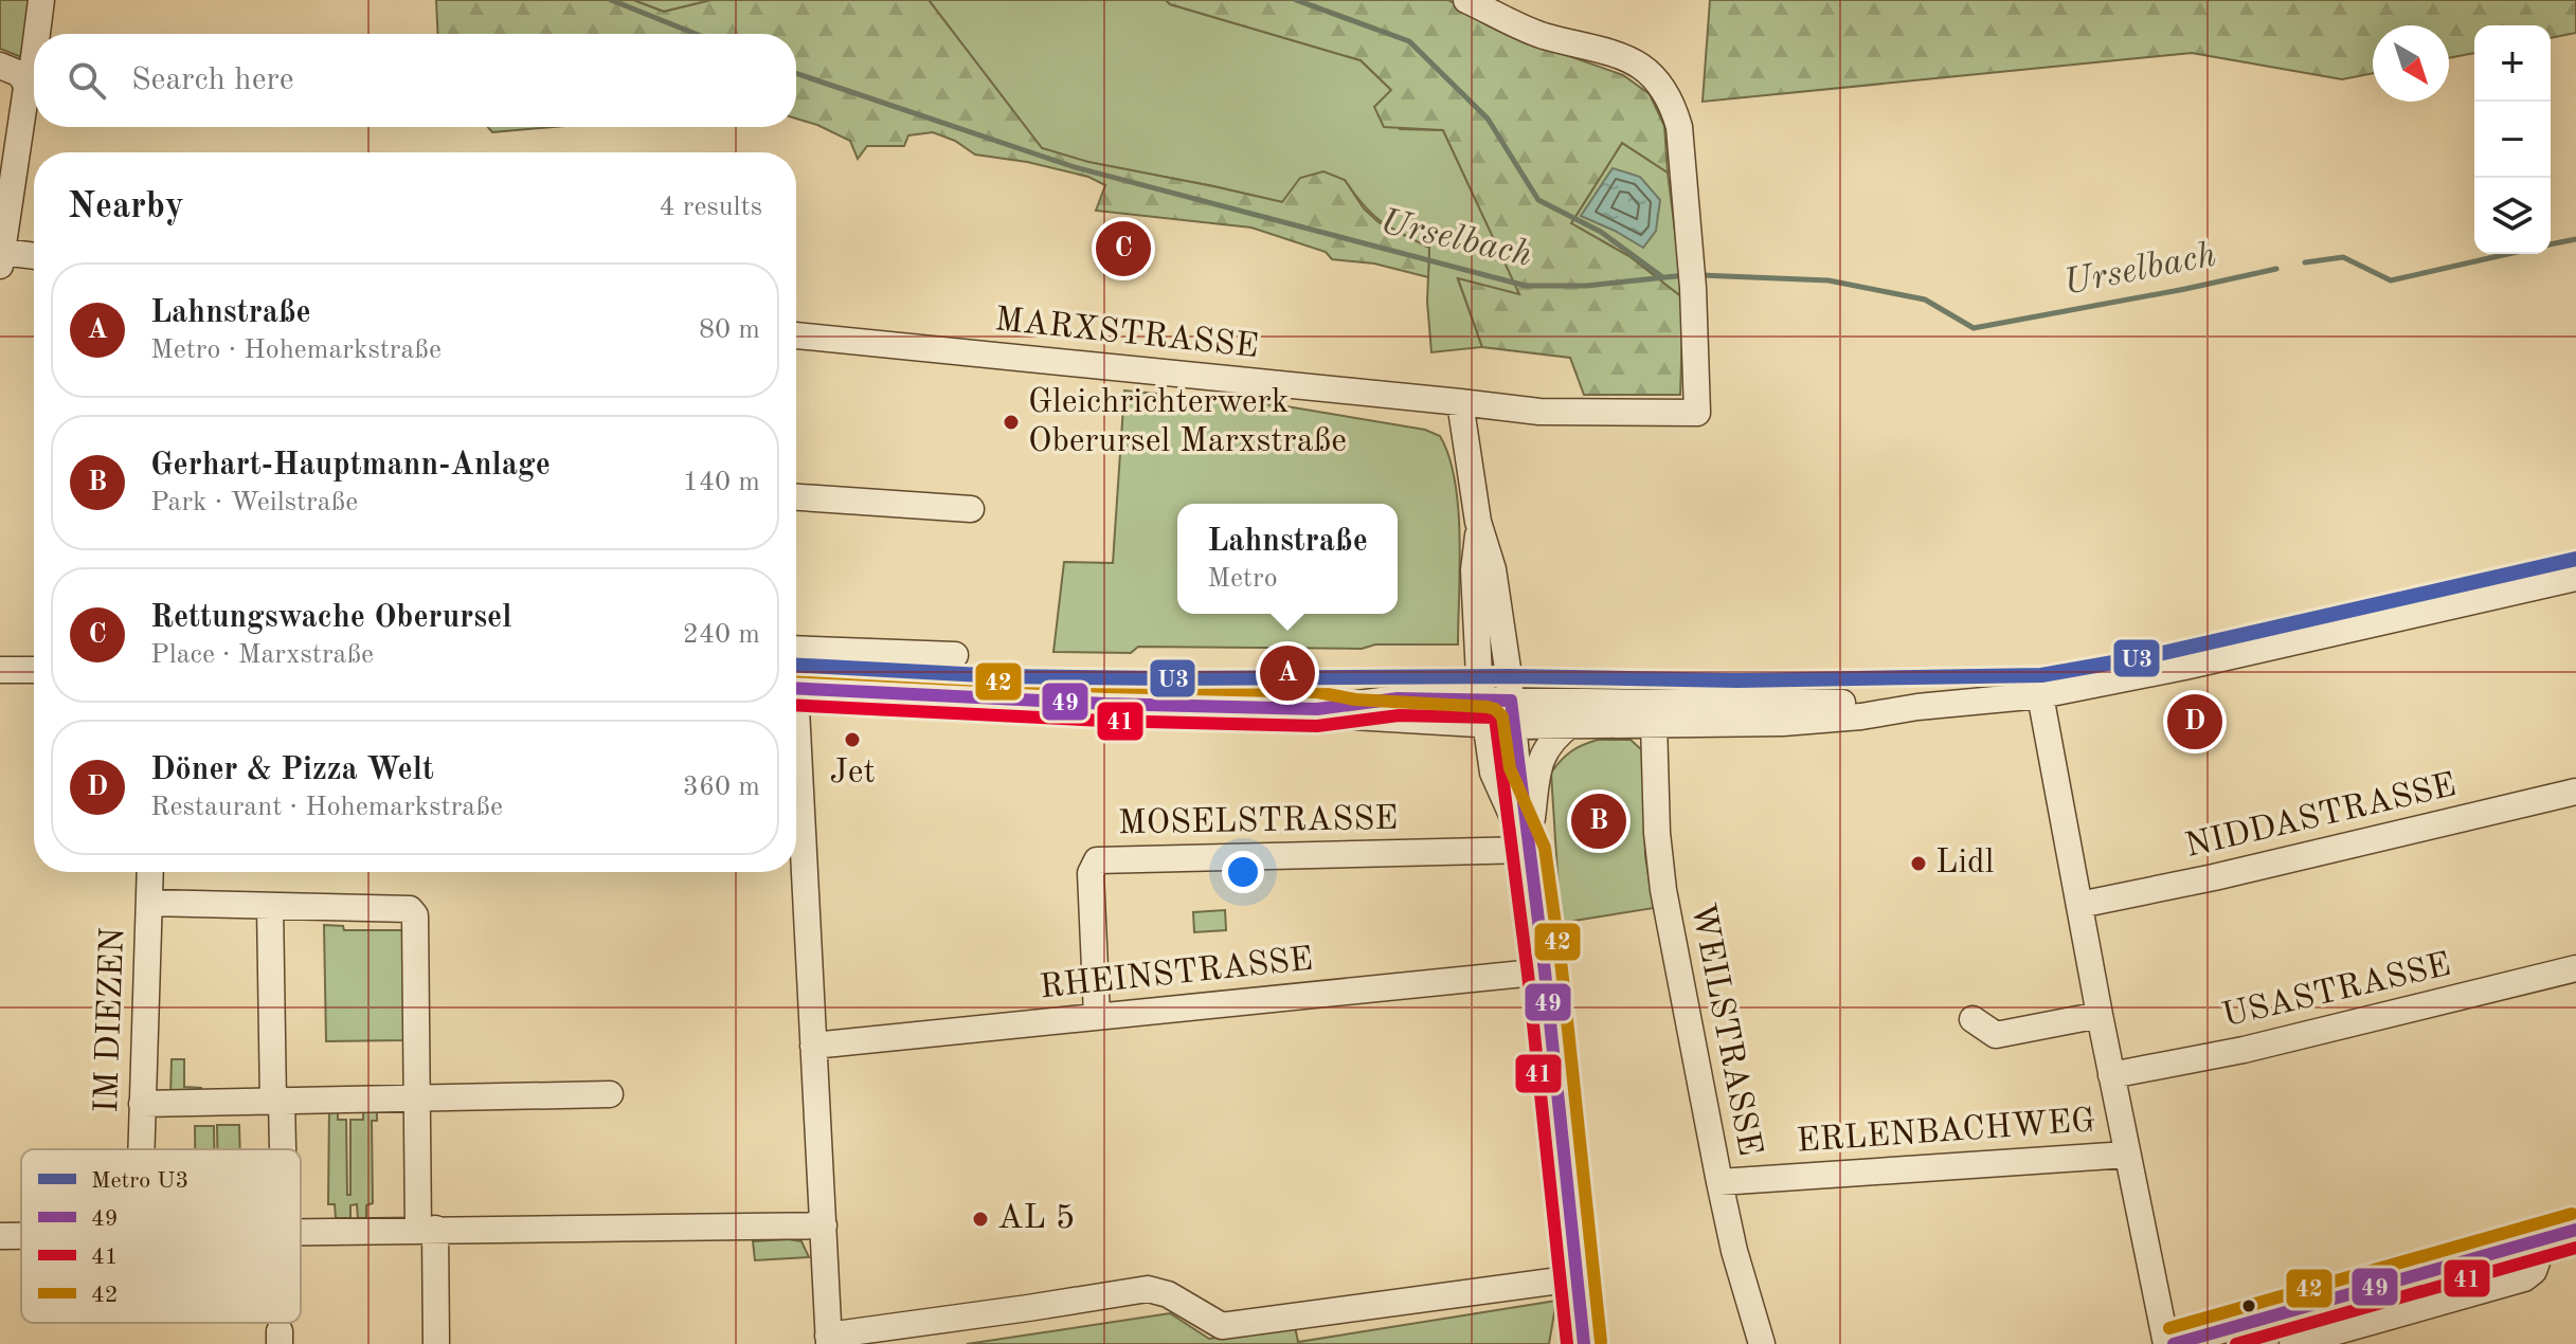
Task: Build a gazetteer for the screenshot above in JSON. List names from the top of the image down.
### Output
{
  "streets": {
    "street": [
      "MARXSTRASSE",
      "NIDDASTRASSE",
      "MOSELSTRASSE",
      "RHEINSTRASSE",
      "USASTRASSE",
      "IM DIEZEN",
      "WEILSTRASSE",
      "ERLENBACHWEG"
    ]
  },
  "crossings": [
    ["MOSELSTRASSE", "RHEINSTRASSE"],
    ["WEILSTRASSE", "ERLENBACHWEG"]
  ],
  "water": ["Urselbach"],
  "places": [
    "Gleichrichterwerk Oberursel Marxstraße",
    "Jet",
    "Lidl",
    "AL 5"
  ],
  "lines": [
    "metro line U3",
    "transit line 42",
    "transit line 49",
    "transit line 41"
  ],
  "legend": [
    "Metro U3",
    "49",
    "41",
    "42"
  ],
  "north": "bottom right",
  "page": {
    "map_buttons": ["+", "−"],
    "search": "Search here",
    "heading": ["Nearby", "4 results"],
    "pins": [
      "C",
      "A",
      "D",
      "B"
    ],
    "list": [
      {
        "mark": "A",
        "name": "Lahnstraße",
        "note": "Metro · Hohemarkstraße",
        "value": "80 m"
      },
      {
        "mark": "B",
        "name": "Gerhart-Hauptmann-Anlage",
        "note": "Park · Weilstraße",
        "value": "140 m"
      },
      {
        "mark": "C",
        "name": "Rettungswache Oberursel",
        "note": "Place · Marxstraße",
        "value": "240 m"
      },
      {
        "mark": "D",
        "name": "Döner & Pizza Welt",
        "note": "Restaurant · Hohemarkstraße",
        "value": "360 m"
      }
    ],
    "popup": ["Lahnstraße", "Metro"]
  }
}
